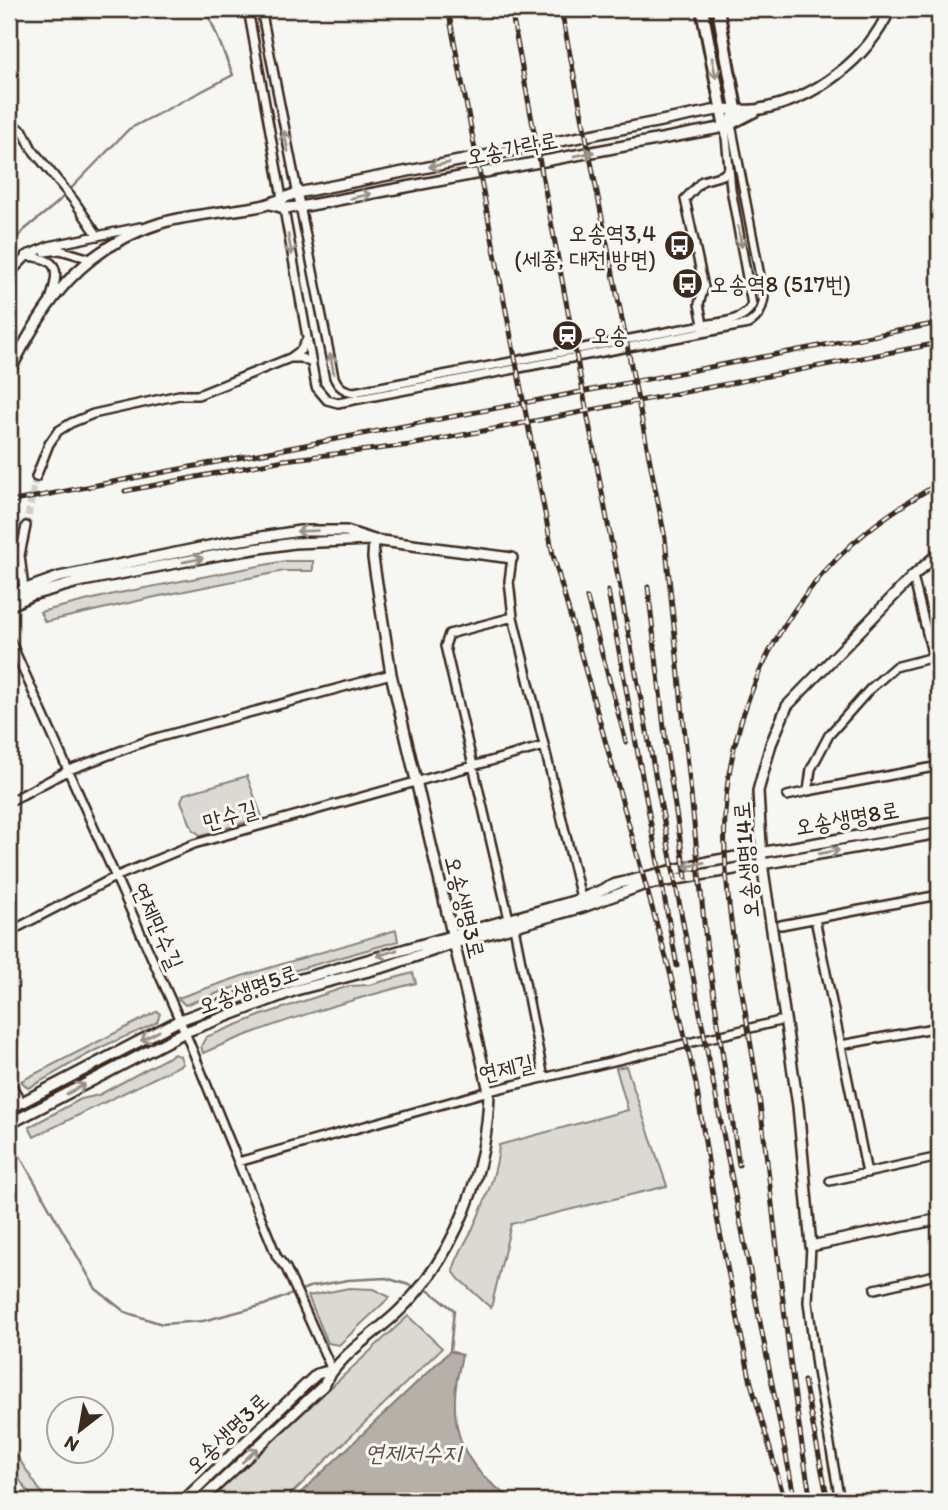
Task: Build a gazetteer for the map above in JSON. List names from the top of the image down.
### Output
{
  "streets": {
    "street": [
      "오송가락로",
      "만수길",
      "오송생명8로",
      "오송생명14로",
      "오송생명3로",
      "연제만수길",
      "오송생명5로",
      "연제길"
    ]
  },
  "crossings": [
    ["만수길", "오송생명3로"],
    ["만수길", "연제만수길"],
    ["오송생명8로", "오송생명14로"],
    ["오송생명8로", "오송생명5로"],
    ["오송생명14로", "연제길"],
    ["오송생명3로", "연제만수길"],
    ["오송생명3로", "오송생명5로"],
    ["오송생명3로", "연제길"],
    ["연제만수길", "오송생명5로"],
    ["연제만수길", "연제길"]
  ],
  "water": ["연제저수지"],
  "places": {
    "bus stop": ["오송역3,4 (세종, 대전 방면)", "오송역8 (517번)"],
    "station": ["오송"]
  },
  "north": "bottom left"
}
